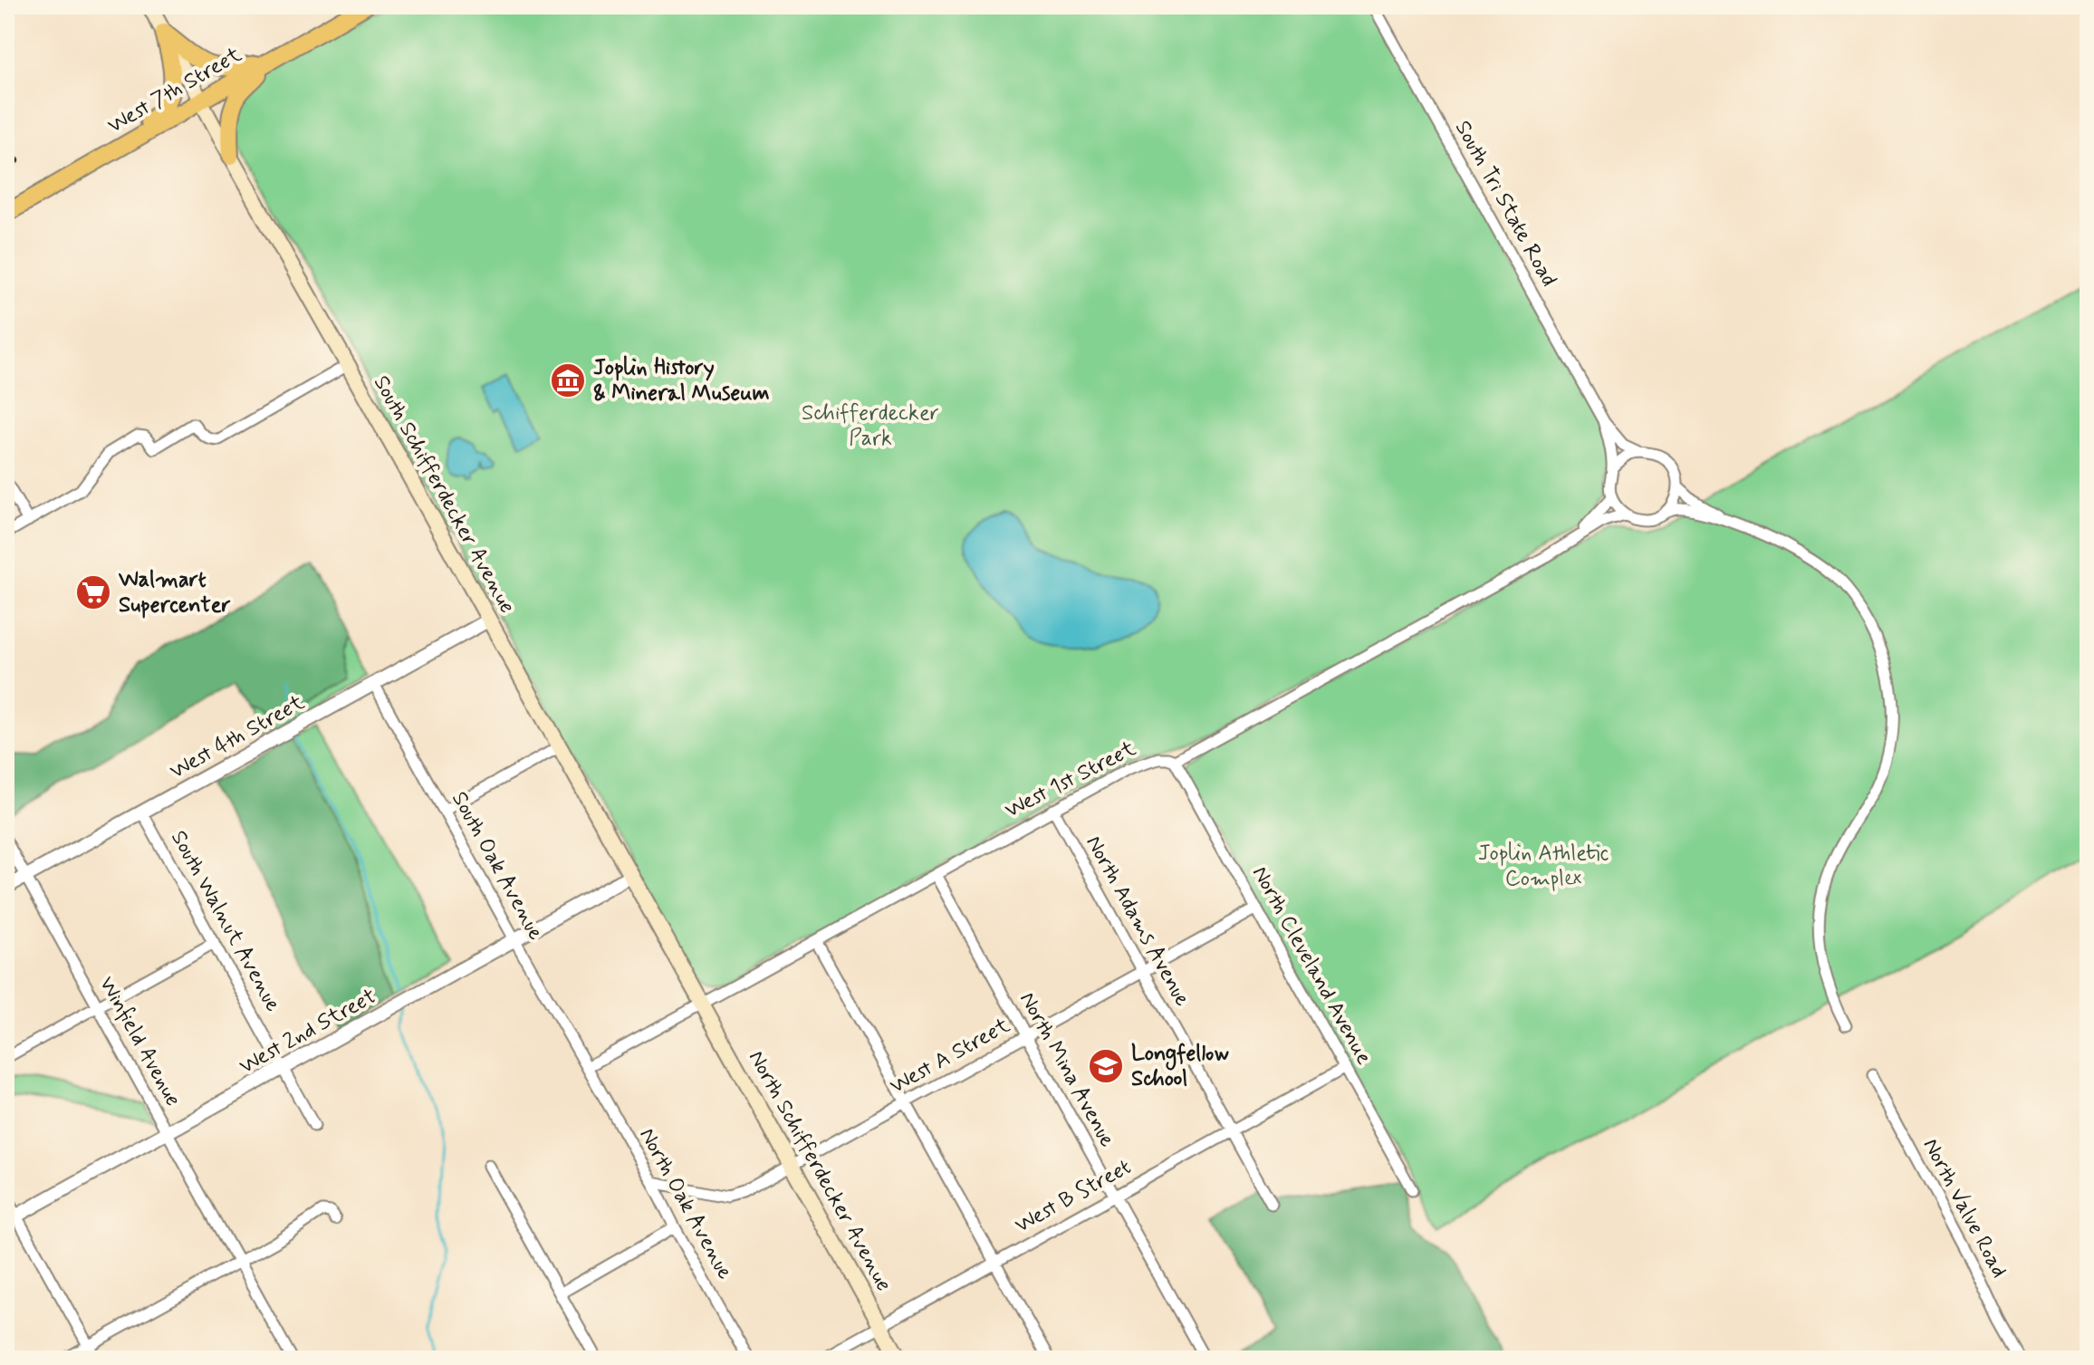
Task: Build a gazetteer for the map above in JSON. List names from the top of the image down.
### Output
{
  "streets": {
    "main road": ["West 7th Street", "South Schifferdecker Avenue", "North Schifferdecker Avenue"],
    "street": [
      "South Tri State Road",
      "West 4th Street",
      "West 1st Street",
      "South Oak Avenue",
      "South Walnut Avenue",
      "North Adams Avenue",
      "North Cleveland Avenue",
      "West 2nd Street",
      "Winfield Avenue",
      "West A Street",
      "North Mina Avenue",
      "West B Street",
      "North Oak Avenue",
      "North Valve Road"
    ]
  },
  "crossings": [
    ["West 7th Street", "South Schifferdecker Avenue"],
    ["South Tri State Road", "West 1st Street"],
    ["South Schifferdecker Avenue", "West 4th Street"],
    ["South Schifferdecker Avenue", "West 1st Street"],
    ["South Schifferdecker Avenue", "West 2nd Street"],
    ["South Schifferdecker Avenue", "North Schifferdecker Avenue"],
    ["West 4th Street", "South Oak Avenue"],
    ["West 4th Street", "South Walnut Avenue"],
    ["West 4th Street", "Winfield Avenue"],
    ["West 1st Street", "South Oak Avenue"],
    ["West 1st Street", "North Adams Avenue"],
    ["West 1st Street", "North Cleveland Avenue"],
    ["West 1st Street", "North Mina Avenue"],
    ["West 1st Street", "North Schifferdecker Avenue"],
    ["West 1st Street", "North Oak Avenue"],
    ["South Oak Avenue", "West 2nd Street"],
    ["South Oak Avenue", "North Oak Avenue"],
    ["South Walnut Avenue", "West 2nd Street"],
    ["North Adams Avenue", "West A Street"],
    ["North Adams Avenue", "West B Street"],
    ["North Cleveland Avenue", "West A Street"],
    ["North Cleveland Avenue", "West B Street"],
    ["West 2nd Street", "Winfield Avenue"],
    ["West A Street", "North Mina Avenue"],
    ["West A Street", "North Schifferdecker Avenue"],
    ["West A Street", "North Oak Avenue"],
    ["North Mina Avenue", "West B Street"],
    ["North Schifferdecker Avenue", "West B Street"]
  ],
  "parks": ["Schifferdecker Park", "Joplin Athletic Complex"],
  "places": {
    "museum": ["Joplin History & Mineral Museum"],
    "supermarket": ["Walmart Supercenter"],
    "school or university": ["Longfellow School"]
  }
}
